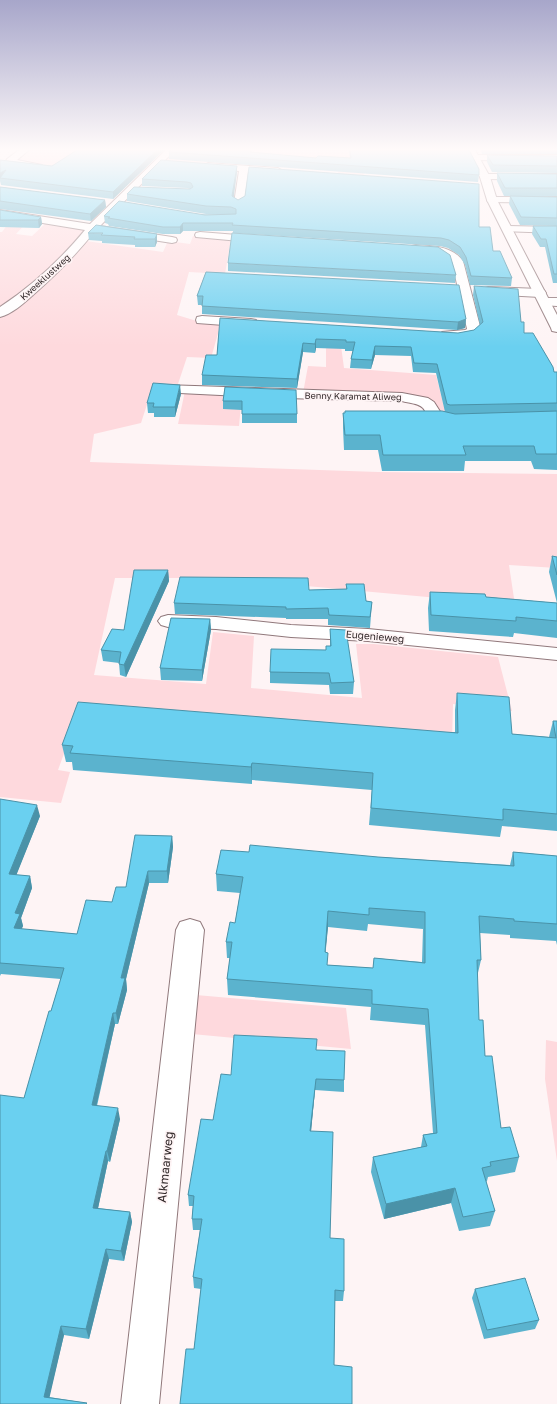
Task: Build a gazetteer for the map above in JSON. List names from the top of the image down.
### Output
{
  "streets": {
    "street": [
      "Kweeklustweg",
      "Benny Karamat Aliweg",
      "Eugenieweg",
      "Alkmaarweg"
    ]
  }
}
